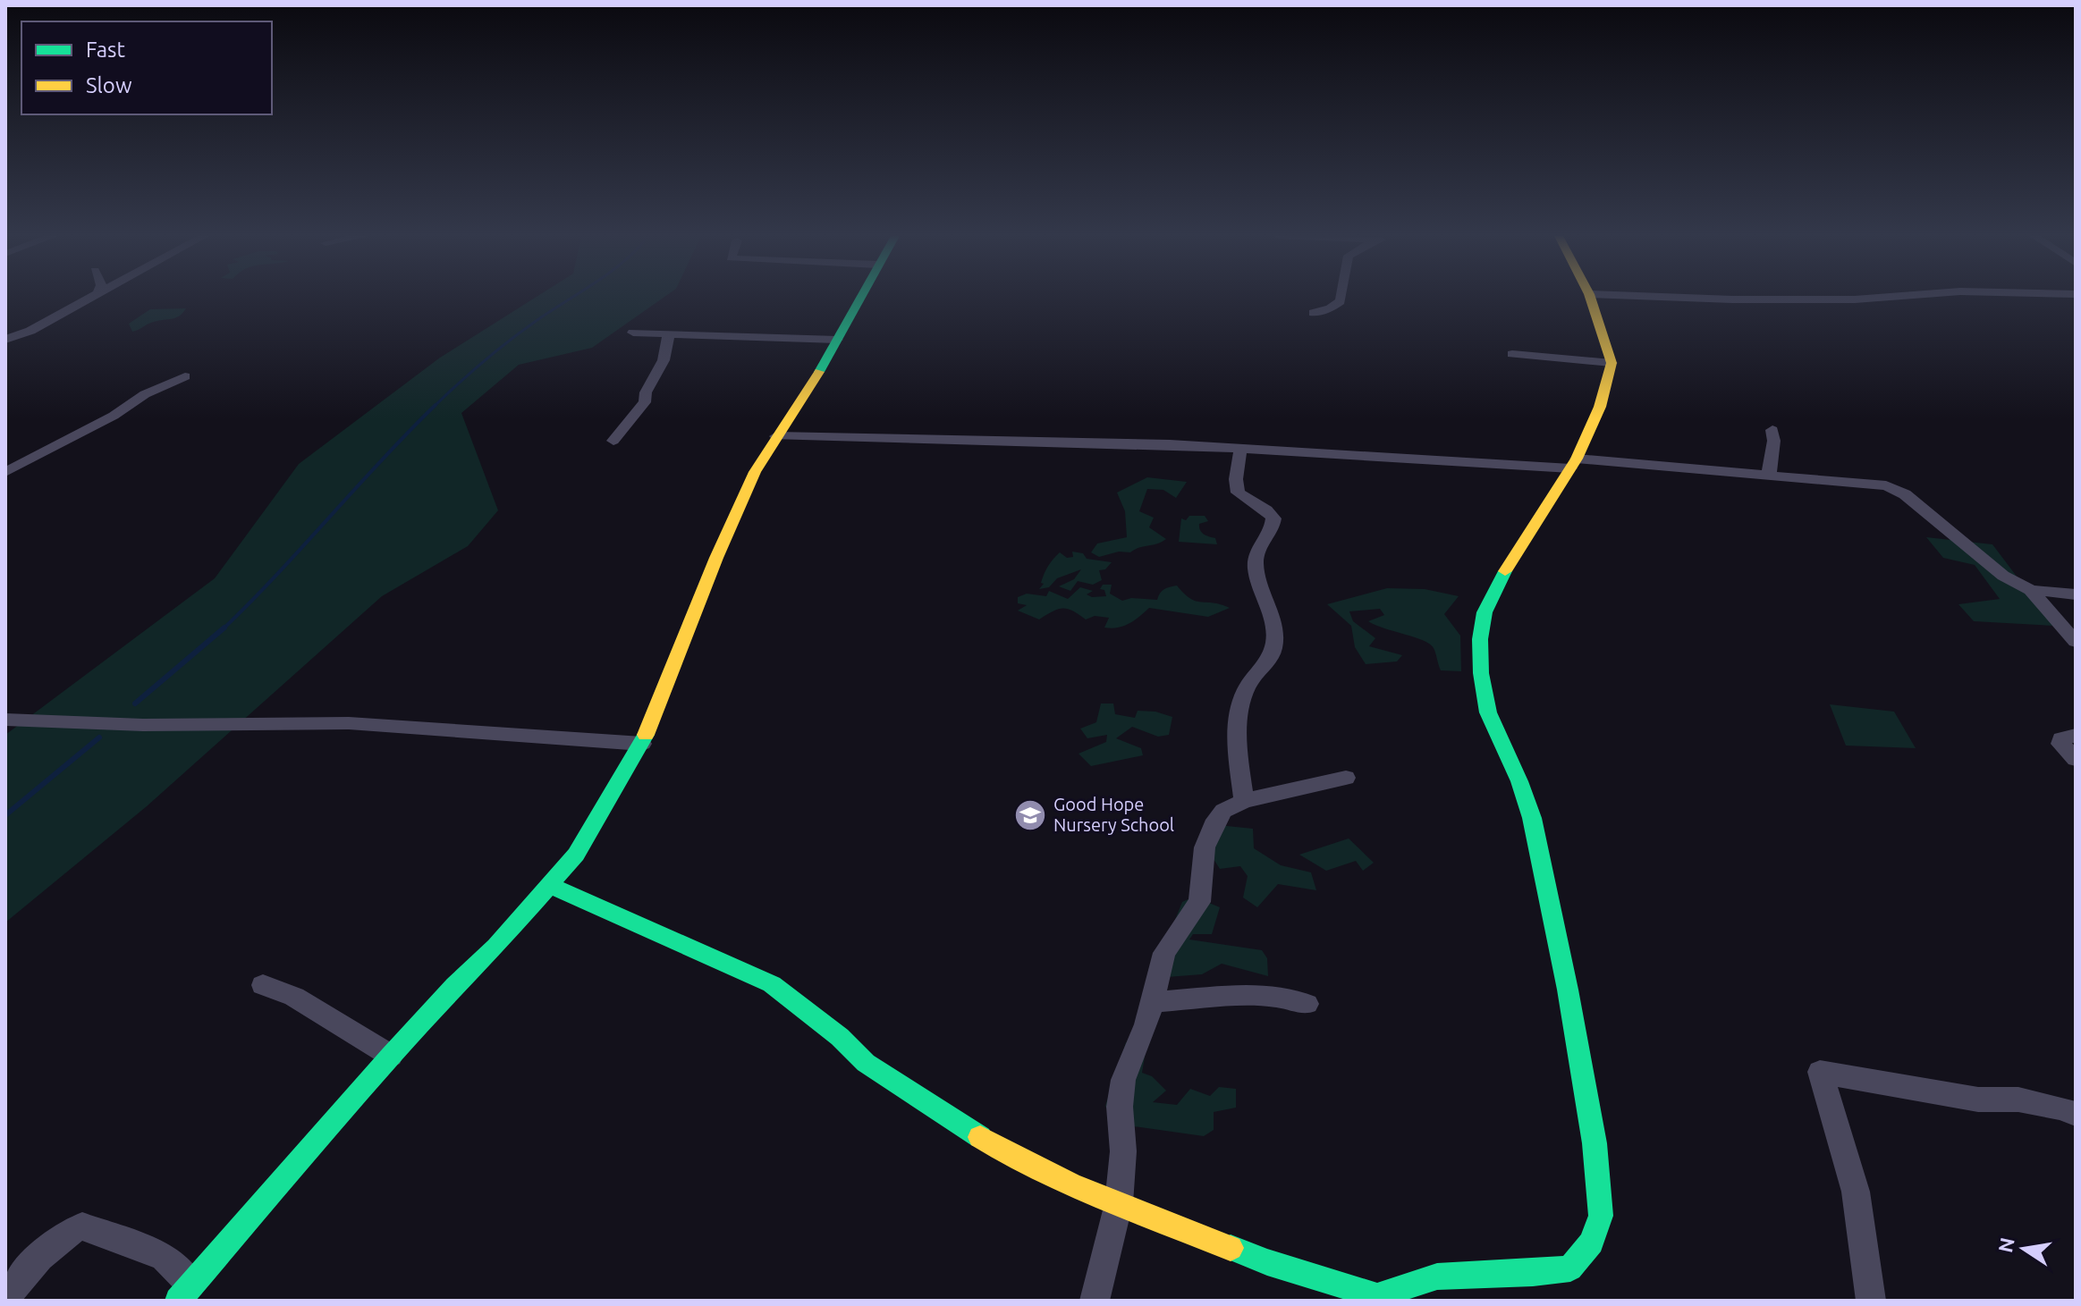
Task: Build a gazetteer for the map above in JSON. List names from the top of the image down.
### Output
{
  "places": {
    "school or university": ["Good Hope Nursery School"]
  },
  "legend": ["Fast", "Slow"],
  "north": "left"
}
